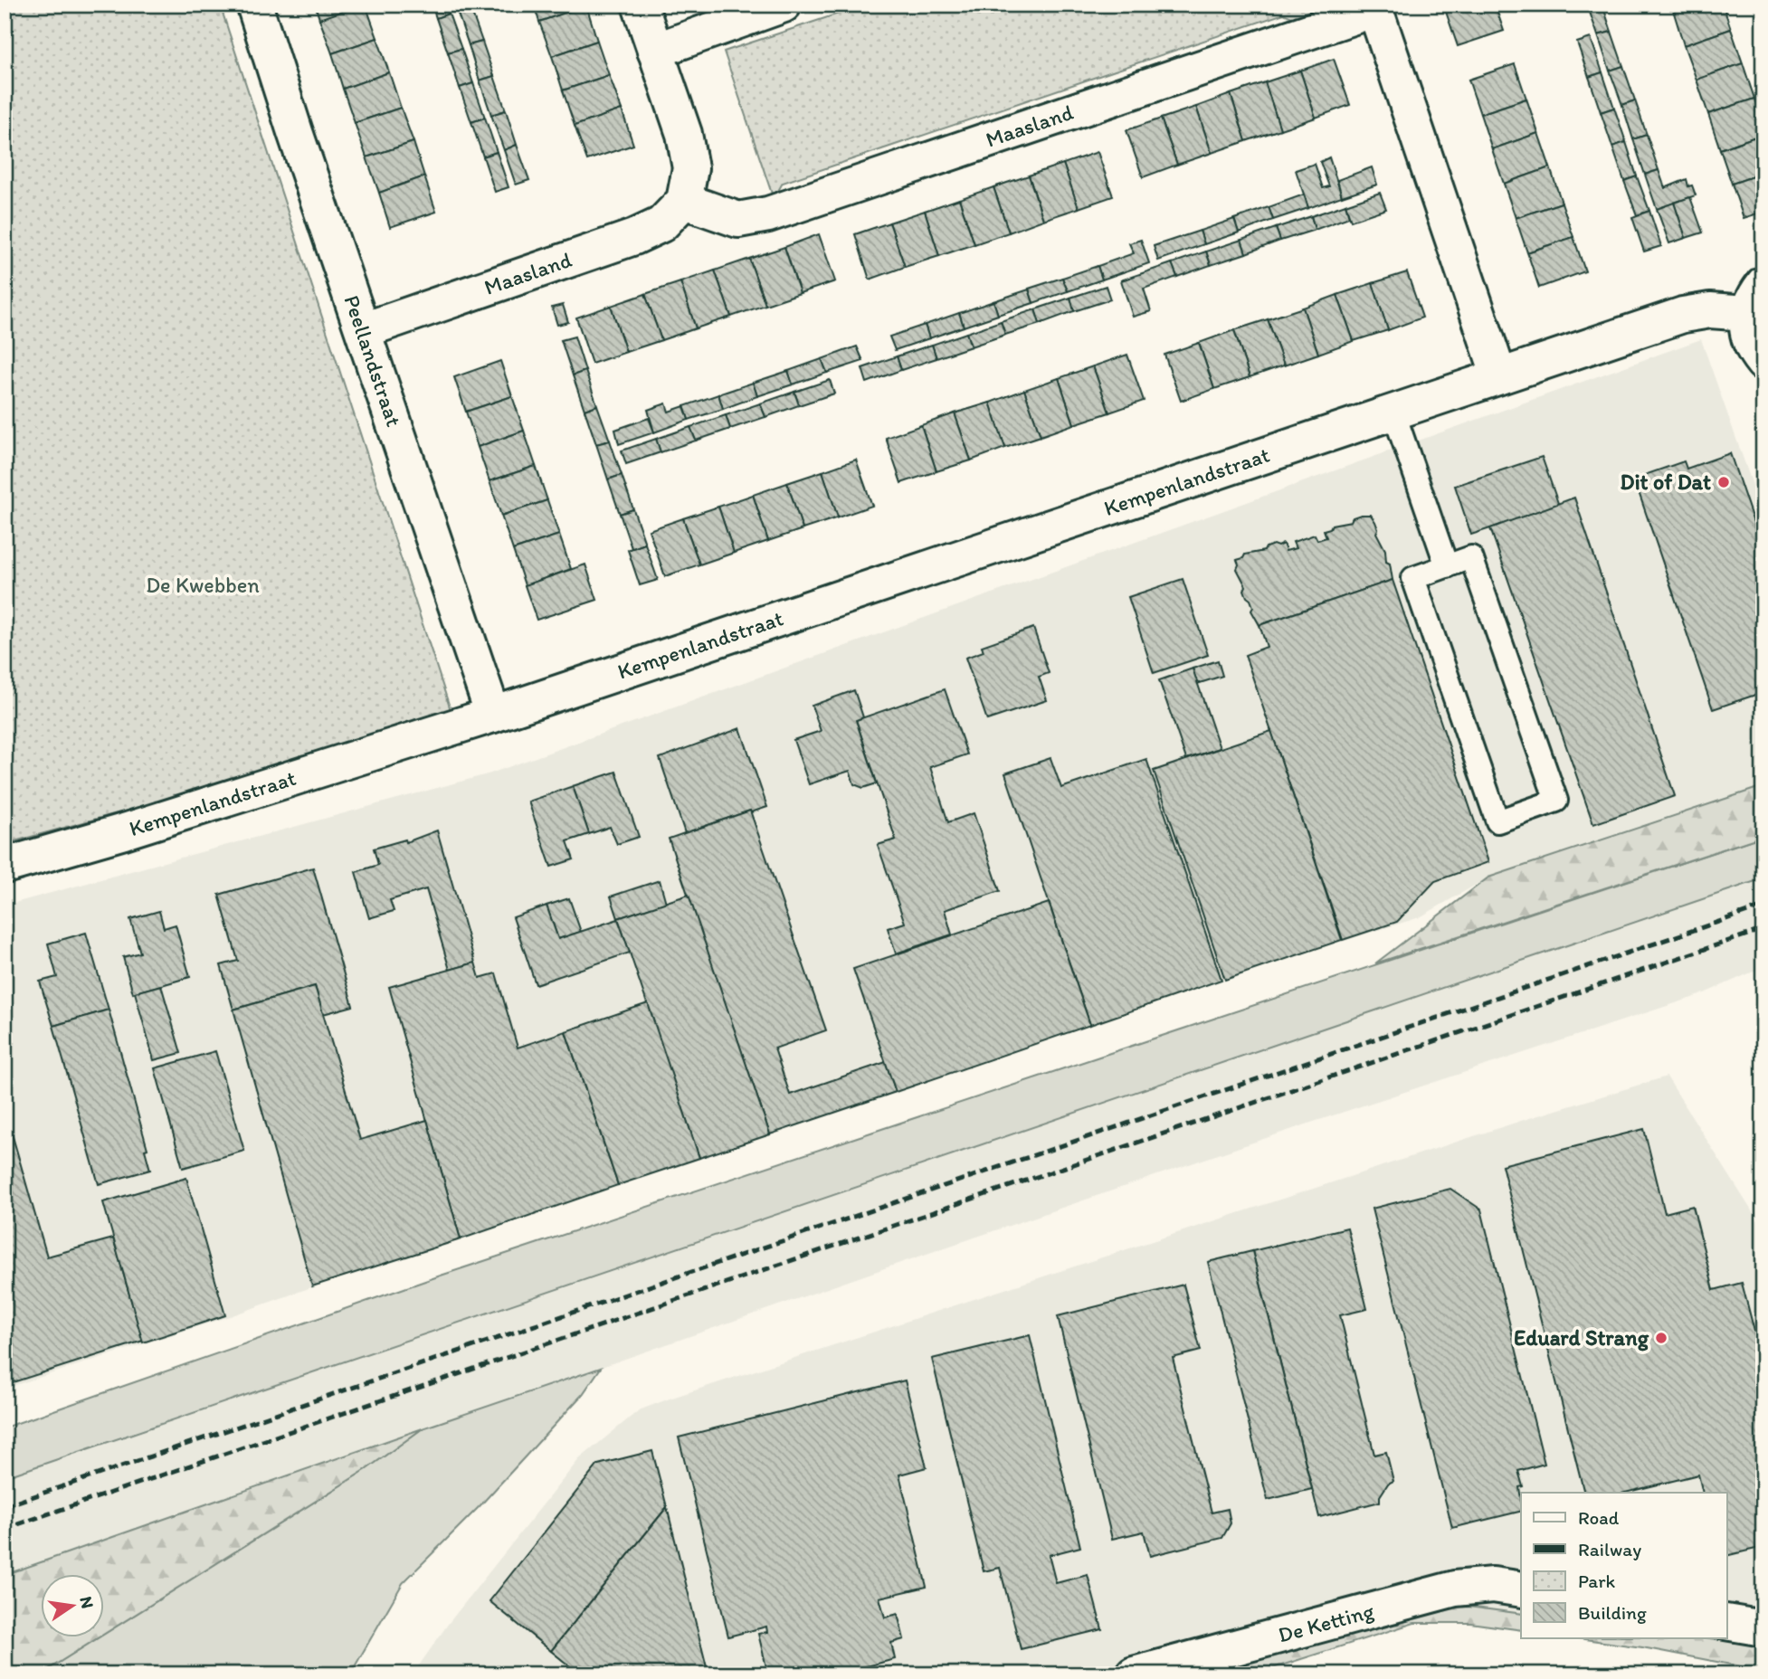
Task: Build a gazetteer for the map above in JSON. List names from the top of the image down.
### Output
{
  "streets": {
    "street": [
      "Maasland",
      "Peellandstraat",
      "Kempenlandstraat",
      "De Ketting"
    ]
  },
  "crossings": [
    ["Maasland", "Peellandstraat"],
    ["Maasland", "Kempenlandstraat"],
    ["Peellandstraat", "Kempenlandstraat"]
  ],
  "parks": ["De Kwebben"],
  "places": ["Dit of Dat", "Eduard Strang"],
  "legend": [
    "Road",
    "Railway",
    "Park",
    "Building"
  ],
  "north": "right"
}
